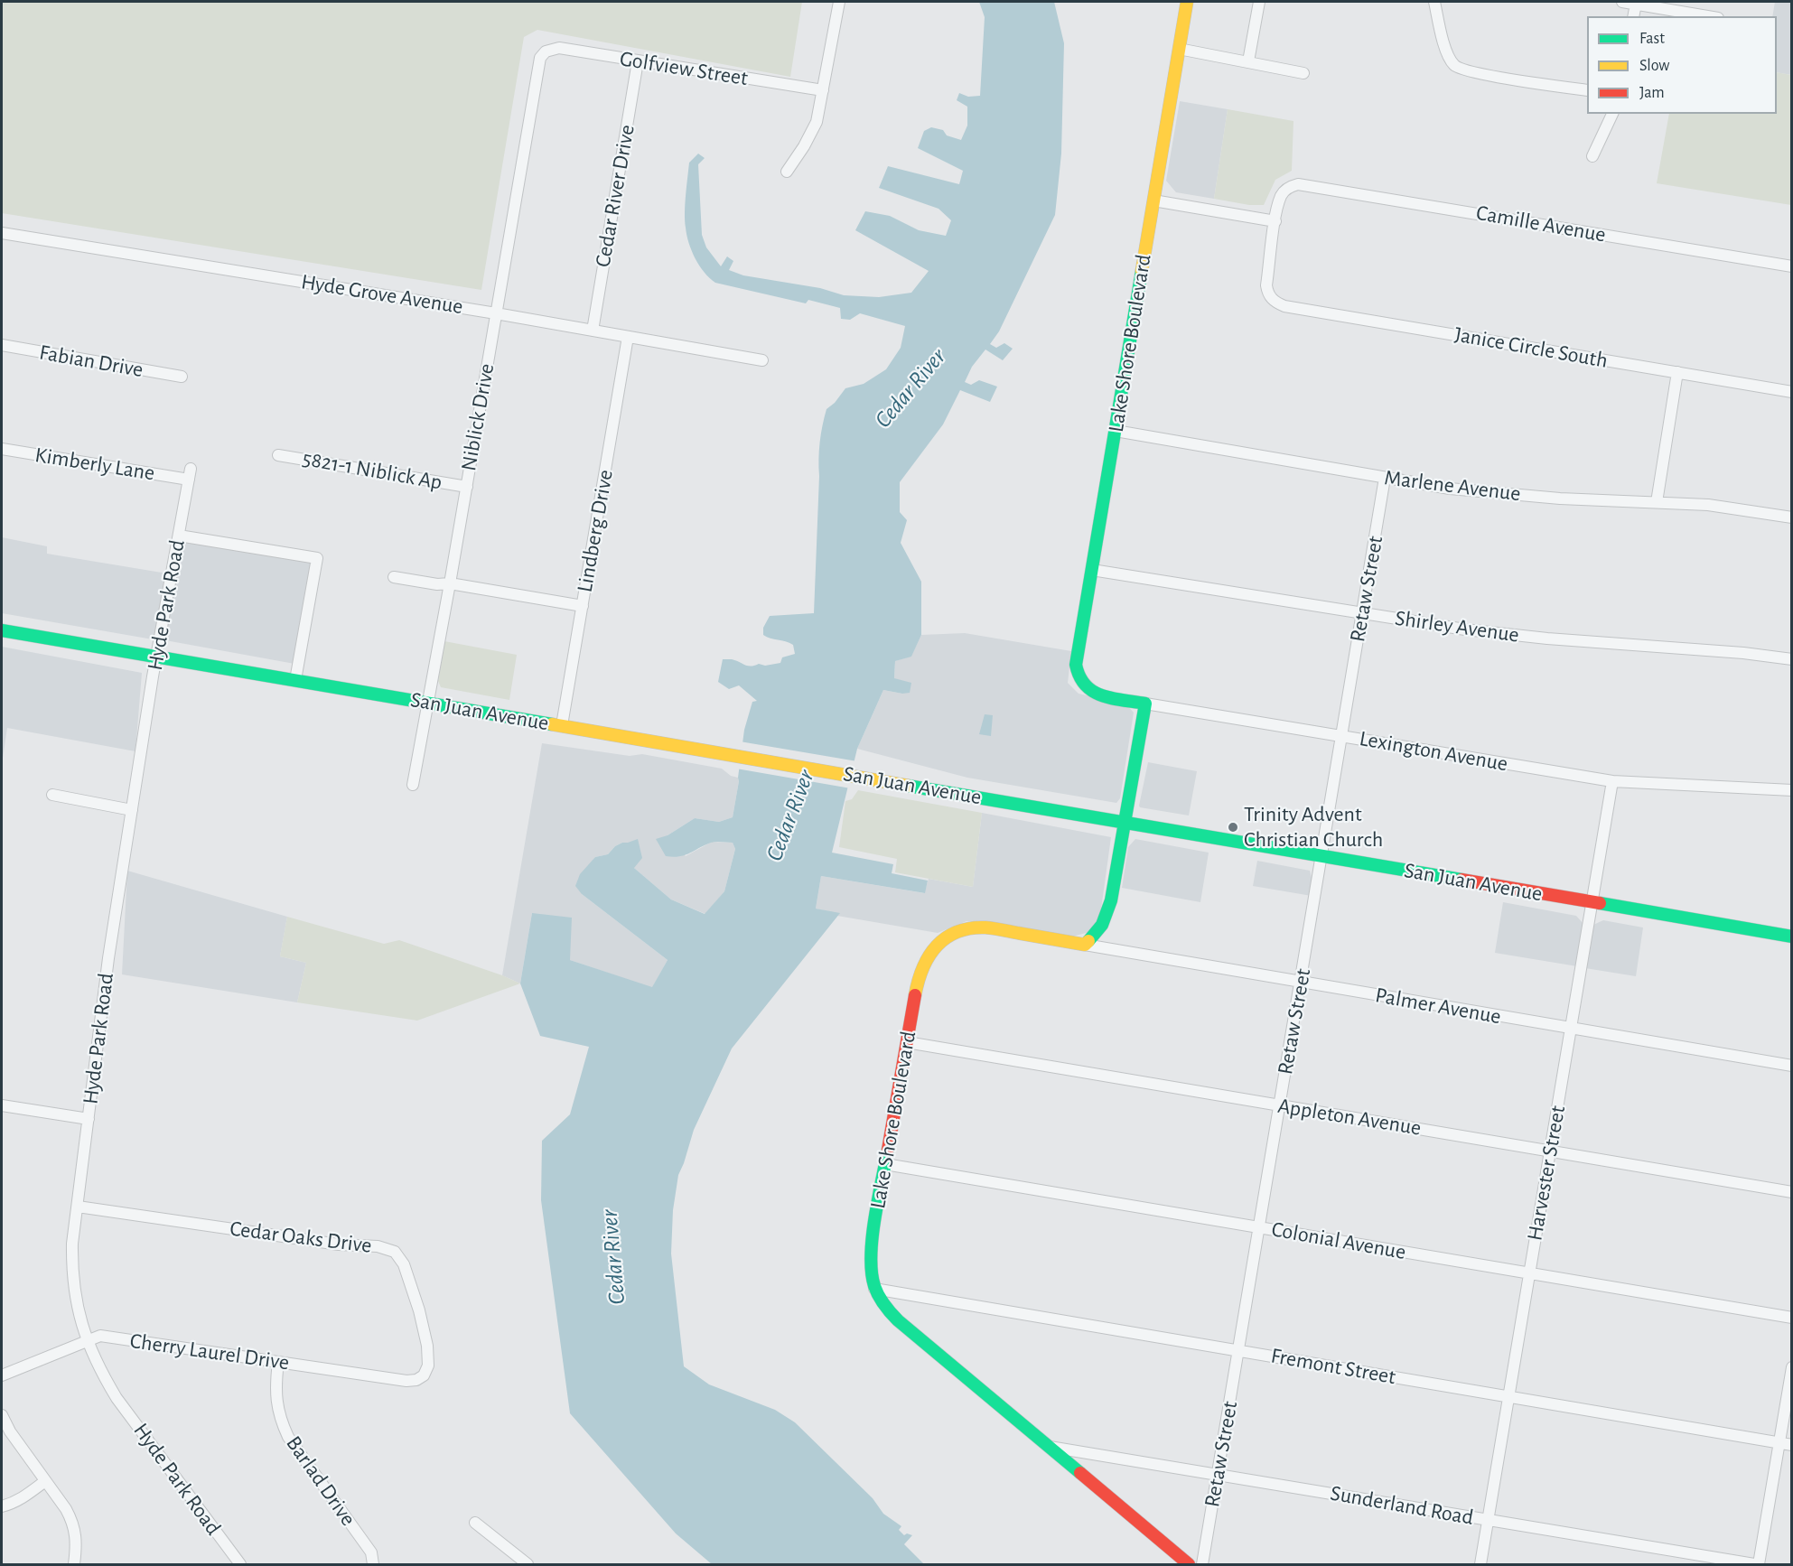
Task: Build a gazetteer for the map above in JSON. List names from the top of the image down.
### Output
{
  "streets": {
    "street": [
      "Golfview Street",
      "Cedar River Drive",
      "Camille Avenue",
      "Hyde Grove Avenue",
      "Lake Shore Boulevard",
      "Janice Circle South",
      "Fabian Drive",
      "Niblick Drive",
      "Kimberly Lane",
      "5821-1 Niblick Ap",
      "Marlene Avenue",
      "Lindberg Drive",
      "Retaw Street",
      "Hyde Park Road",
      "Shirley Avenue",
      "San Juan Avenue",
      "Lexington Avenue",
      "Palmer Avenue",
      "Appleton Avenue",
      "Harvester Street",
      "Cedar Oaks Drive",
      "Colonial Avenue",
      "Cherry Laurel Drive",
      "Fremont Street",
      "Barlad Drive",
      "Sunderland Road"
    ]
  },
  "crossings": [
    ["Golfview Street", "Cedar River Drive"],
    ["Golfview Street", "Niblick Drive"],
    ["Cedar River Drive", "Hyde Grove Avenue"],
    ["Camille Avenue", "Janice Circle South"],
    ["Hyde Grove Avenue", "Niblick Drive"],
    ["Hyde Grove Avenue", "Lindberg Drive"],
    ["Lake Shore Boulevard", "Marlene Avenue"],
    ["Lake Shore Boulevard", "Shirley Avenue"],
    ["Lake Shore Boulevard", "Lexington Avenue"],
    ["Lake Shore Boulevard", "Palmer Avenue"],
    ["Lake Shore Boulevard", "Appleton Avenue"],
    ["Lake Shore Boulevard", "Colonial Avenue"],
    ["Lake Shore Boulevard", "Fremont Street"],
    ["Lake Shore Boulevard", "Sunderland Road"],
    ["Niblick Drive", "5821-1 Niblick Ap"],
    ["Niblick Drive", "San Juan Avenue"],
    ["Kimberly Lane", "Hyde Park Road"],
    ["Marlene Avenue", "Retaw Street"],
    ["Lindberg Drive", "San Juan Avenue"],
    ["Retaw Street", "Shirley Avenue"],
    ["Retaw Street", "San Juan Avenue"],
    ["Retaw Street", "Lexington Avenue"],
    ["Retaw Street", "Palmer Avenue"],
    ["Retaw Street", "Appleton Avenue"],
    ["Retaw Street", "Colonial Avenue"],
    ["Retaw Street", "Fremont Street"],
    ["Retaw Street", "Sunderland Road"],
    ["Hyde Park Road", "San Juan Avenue"],
    ["Hyde Park Road", "Cedar Oaks Drive"],
    ["Hyde Park Road", "Cherry Laurel Drive"],
    ["San Juan Avenue", "Harvester Street"],
    ["Lexington Avenue", "Harvester Street"],
    ["Palmer Avenue", "Harvester Street"],
    ["Appleton Avenue", "Harvester Street"],
    ["Harvester Street", "Colonial Avenue"],
    ["Harvester Street", "Fremont Street"],
    ["Harvester Street", "Sunderland Road"],
    ["Cedar Oaks Drive", "Cherry Laurel Drive"],
    ["Cherry Laurel Drive", "Barlad Drive"]
  ],
  "water": ["Cedar River"],
  "places": ["Trinity Advent Christian Church"],
  "legend": ["Fast", "Slow", "Jam"]
}
